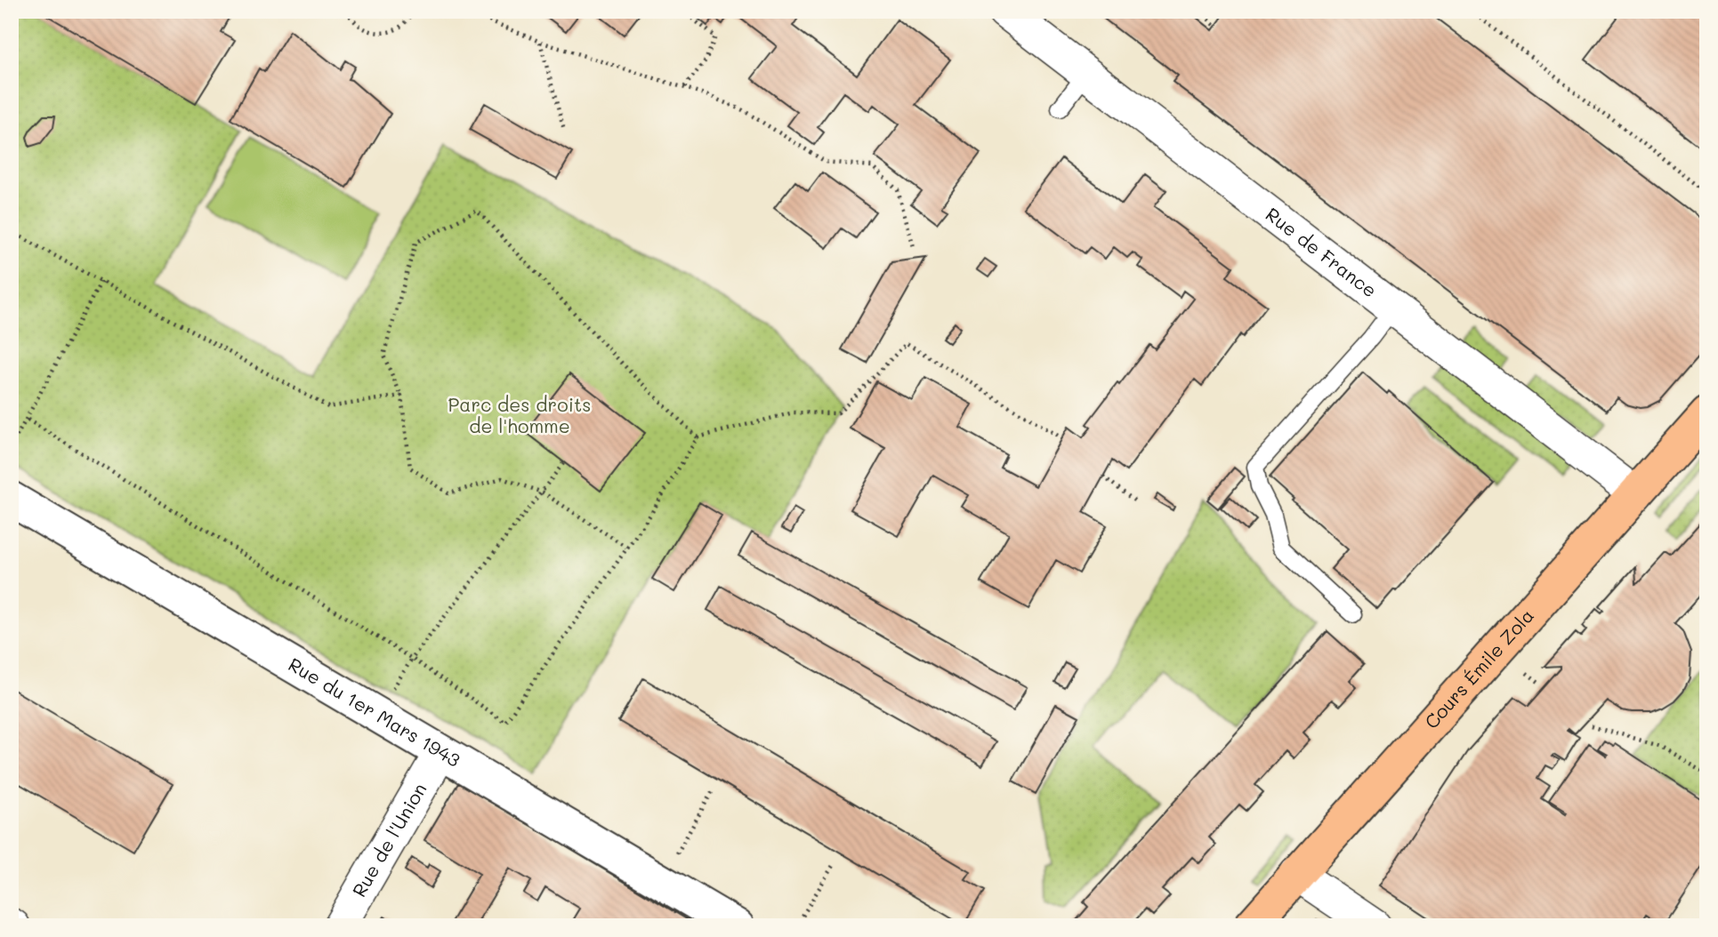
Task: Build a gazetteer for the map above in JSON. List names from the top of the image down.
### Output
{
  "streets": {
    "main road": ["Cours Émile Zola"],
    "street": ["Rue de France", "Rue du 1er Mars 1943", "Rue de l'Union"]
  },
  "crossings": [
    ["Rue de France", "Cours Émile Zola"],
    ["Rue du 1er Mars 1943", "Rue de l'Union"]
  ],
  "parks": ["Parc des droits de l'homme"]
}
